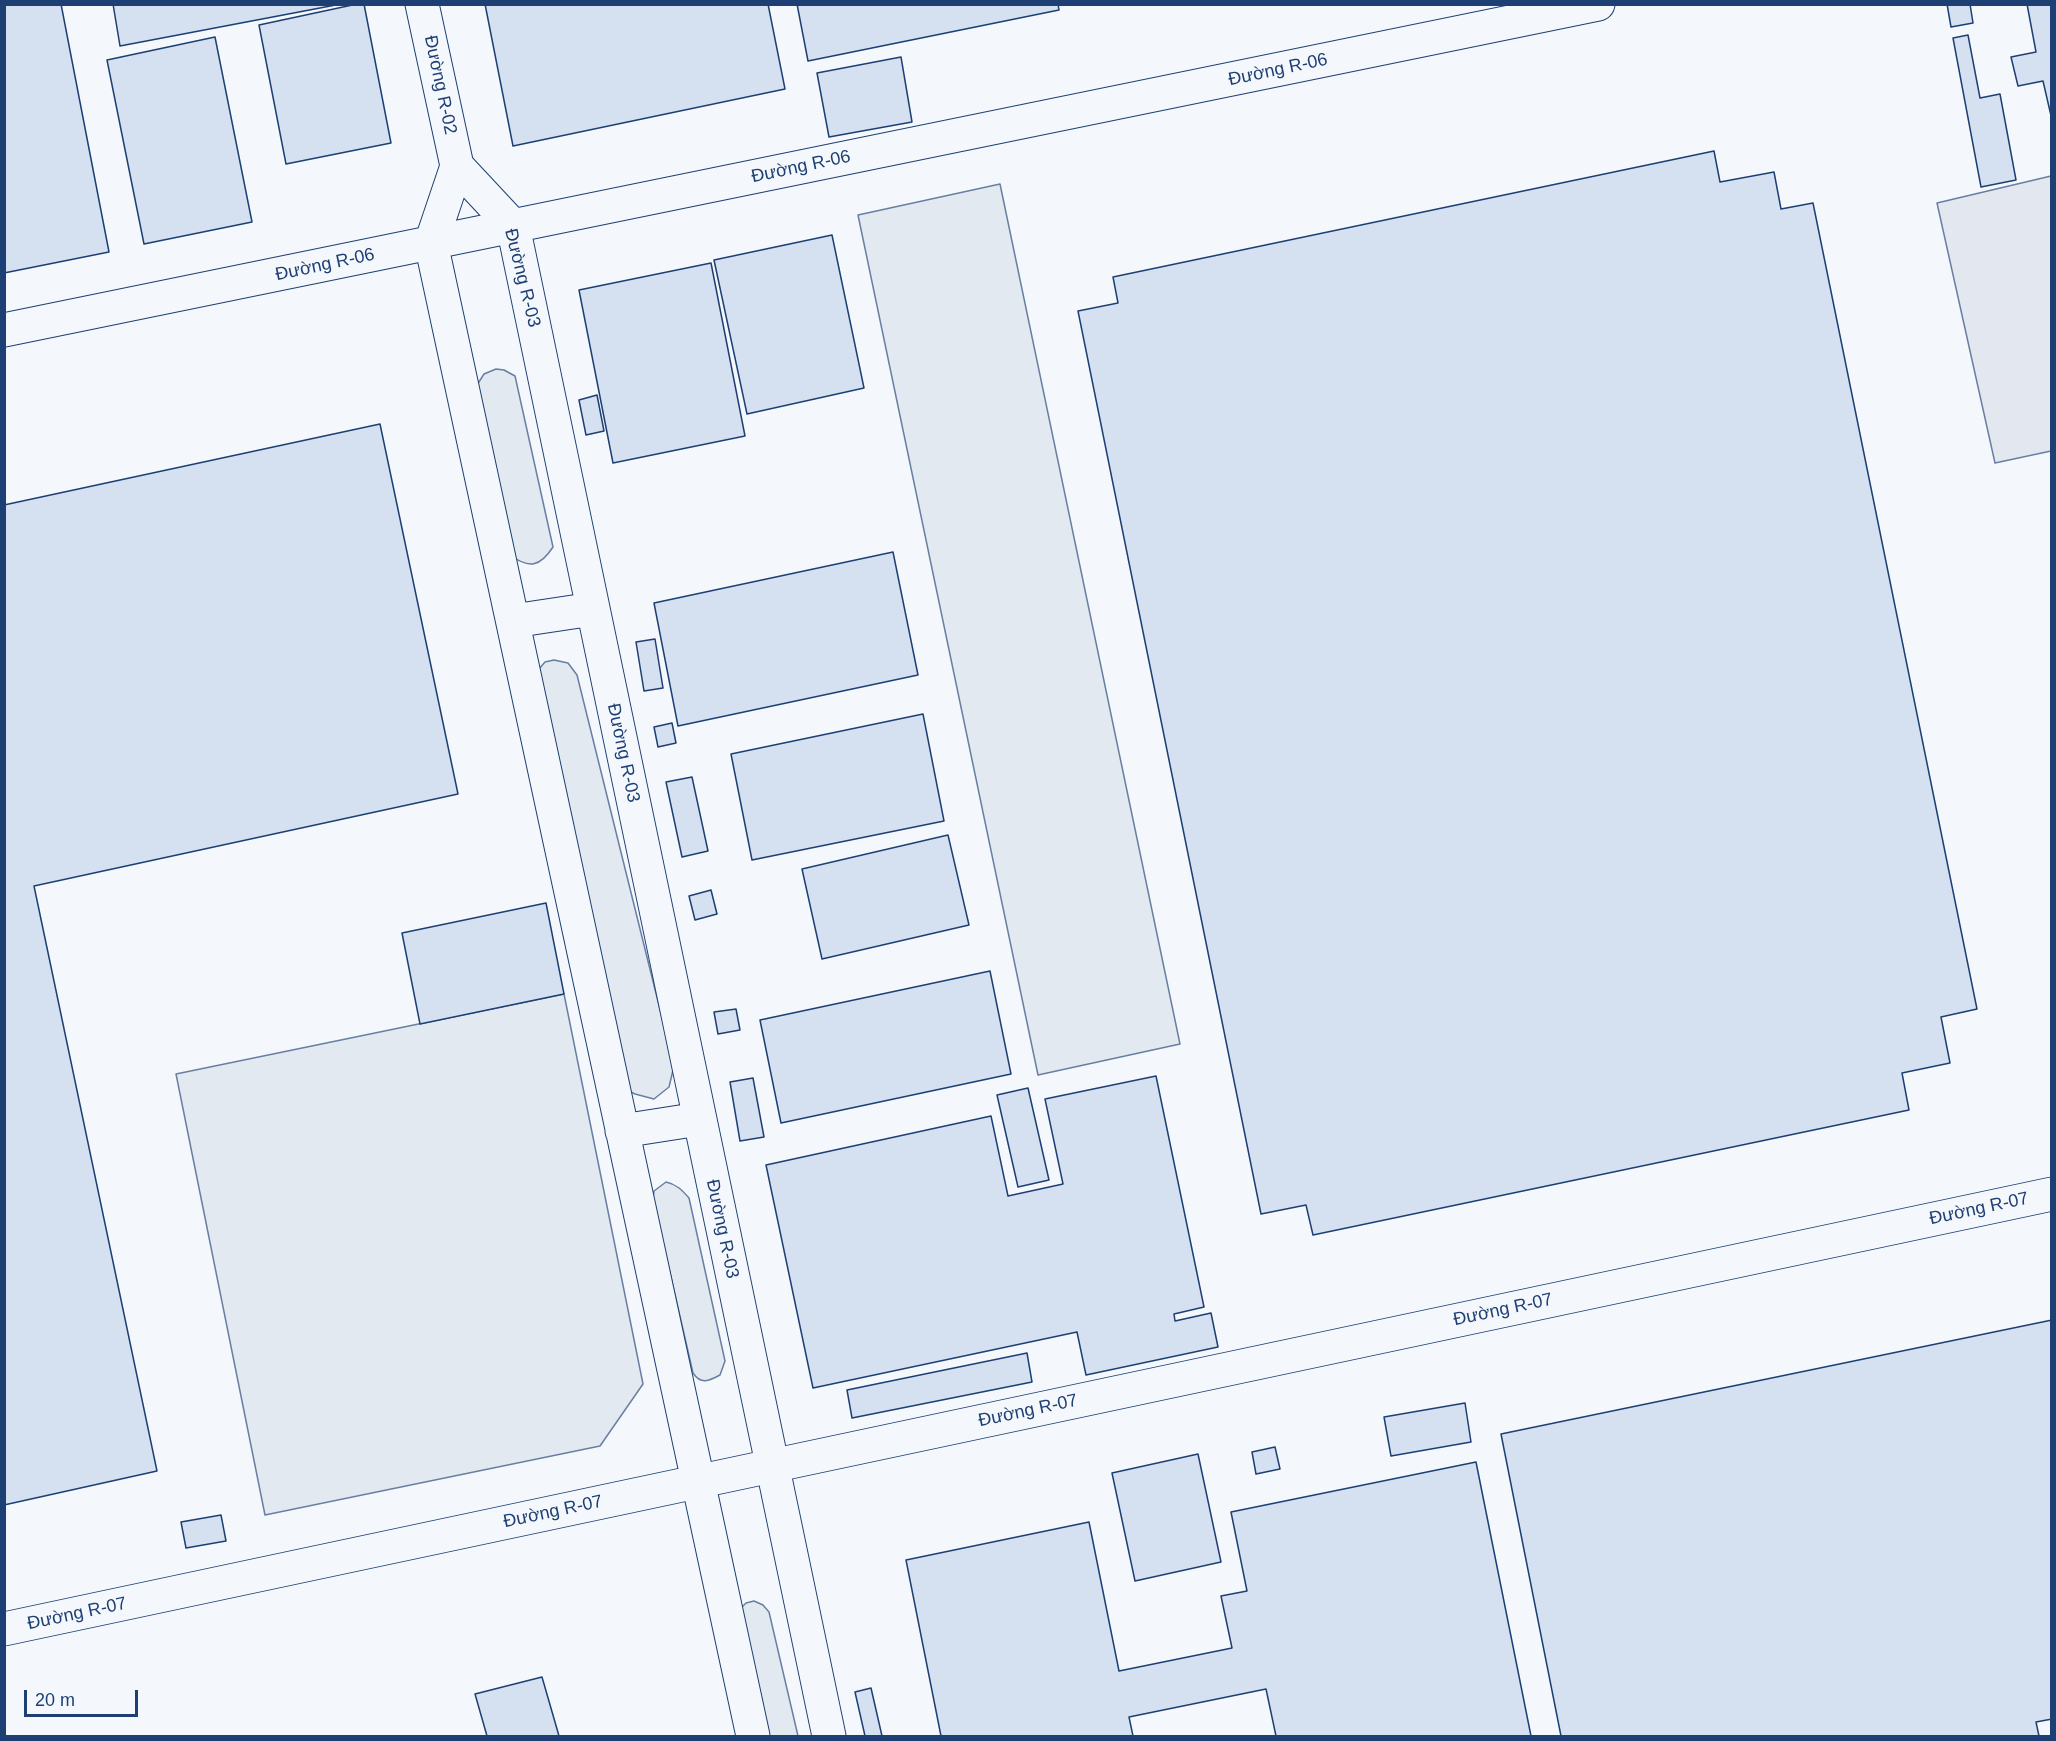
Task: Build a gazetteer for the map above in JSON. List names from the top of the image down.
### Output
{
  "streets": {
    "lane": [
      "Đường R-06",
      "Đường R-02",
      "Đường R-03",
      "Đường R-07"
    ]
  },
  "crossings": [
    ["Đường R-06", "Đường R-03"],
    ["Đường R-02", "Đường R-03"],
    ["Đường R-03", "Đường R-07"]
  ],
  "scale_bar": "20 m"
}
